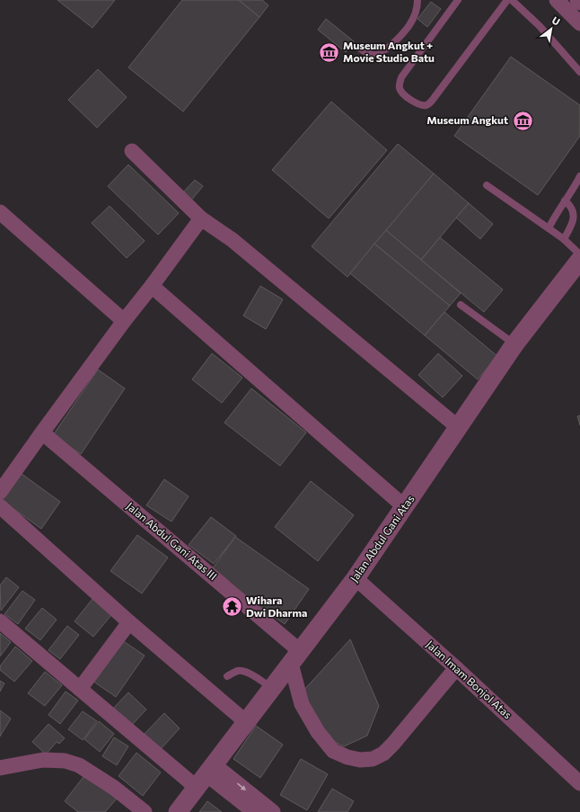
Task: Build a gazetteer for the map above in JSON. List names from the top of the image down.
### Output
{
  "streets": {
    "street": ["Jalan Abdul Gani Atas", "Jalan Abdul Gani Atas III", "Jalan Imam Bonjol Atas"]
  },
  "crossings": [
    ["Jalan Abdul Gani Atas", "Jalan Abdul Gani Atas III"],
    ["Jalan Abdul Gani Atas", "Jalan Imam Bonjol Atas"]
  ],
  "places": {
    "museum": ["Museum Angkut + Movie Studio Batu", "Museum Angkut"],
    "temple": ["Wihara Dwi Dharma"]
  },
  "north": "top right"
}
